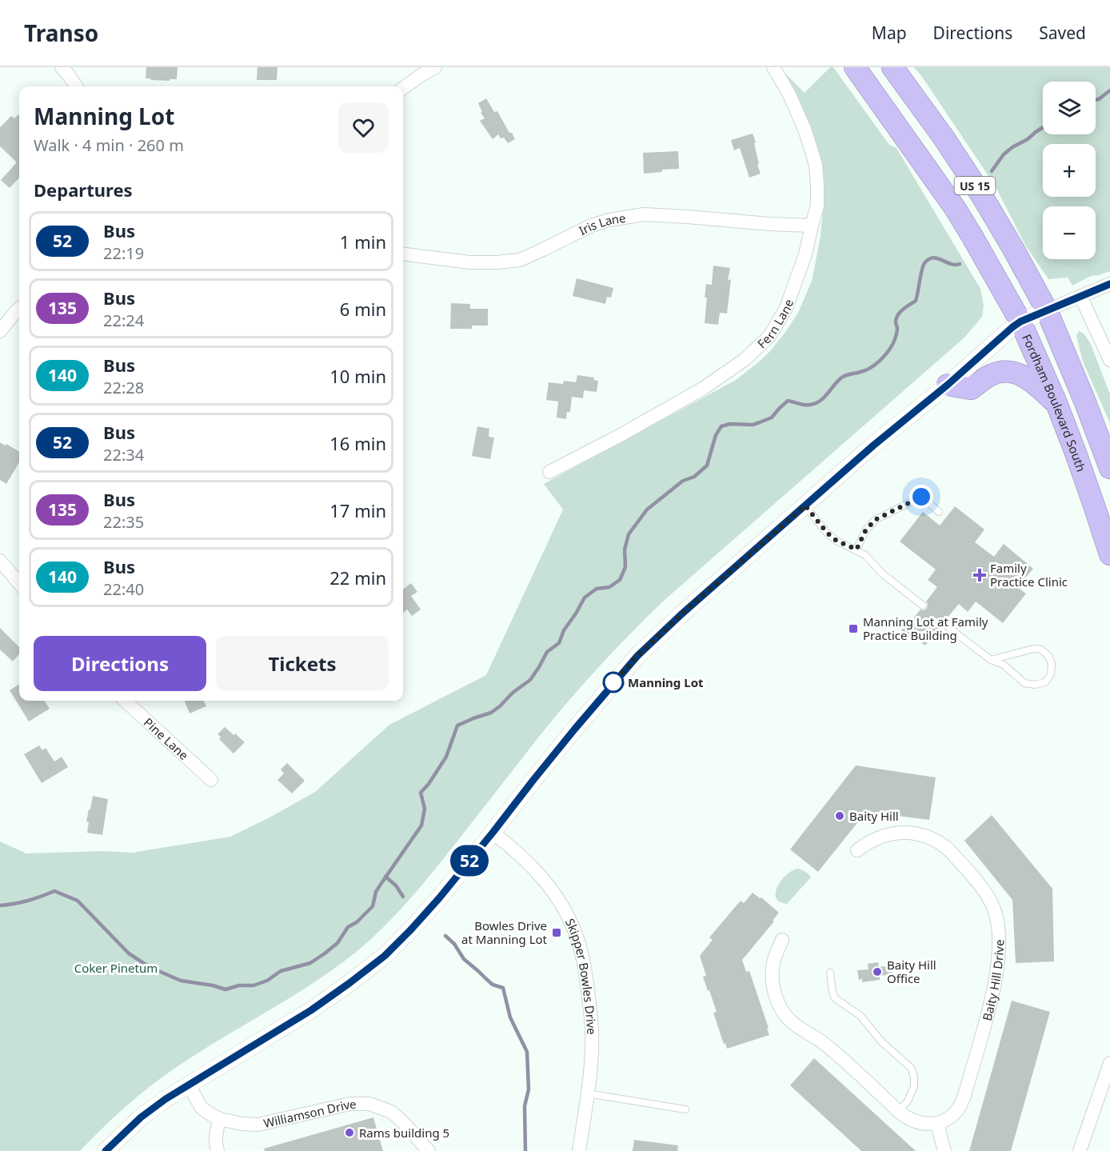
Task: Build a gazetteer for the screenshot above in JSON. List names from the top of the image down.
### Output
{
  "streets": {
    "highway": ["US 15", "Fordham Boulevard South"],
    "street": [
      "Iris Lane",
      "Fern Lane",
      "Pine Lane",
      "Skipper Bowles Drive",
      "Baity Hill Drive",
      "Williamson Drive"
    ]
  },
  "crossings": [
    ["Iris Lane", "Fern Lane"]
  ],
  "parks": ["Coker Pinetum"],
  "places": {
    "health": ["Family Practice Clinic"],
    "transit": ["Manning Lot at Family Practice Building", "Bowles Drive at Manning Lot"],
    "other": [
      "Manning Lot",
      "Baity Hill",
      "Baity Hill Office",
      "Rams building 5"
    ]
  },
  "lines": ["bus line 52"],
  "page": {
    "header": "Transo",
    "nav": ["Map", "Directions", "Saved"],
    "on_map": "52",
    "map_buttons": ["+", "−"],
    "heading": [
      ["Manning Lot", "Walk · 4 min · 260 m"],
      "Departures"
    ],
    "list": [
      {
        "mark": "52",
        "name": "Bus",
        "note": "22:19",
        "value": "1 min"
      },
      {
        "mark": "135",
        "name": "Bus",
        "note": "22:24",
        "value": "6 min"
      },
      {
        "mark": "140",
        "name": "Bus",
        "note": "22:28",
        "value": "10 min"
      },
      {
        "mark": "52",
        "name": "Bus",
        "note": "22:34",
        "value": "16 min"
      },
      {
        "mark": "135",
        "name": "Bus",
        "note": "22:35",
        "value": "17 min"
      },
      {
        "mark": "140",
        "name": "Bus",
        "note": "22:40",
        "value": "22 min"
      }
    ],
    "buttons": ["Directions", "Tickets"]
  }
}
